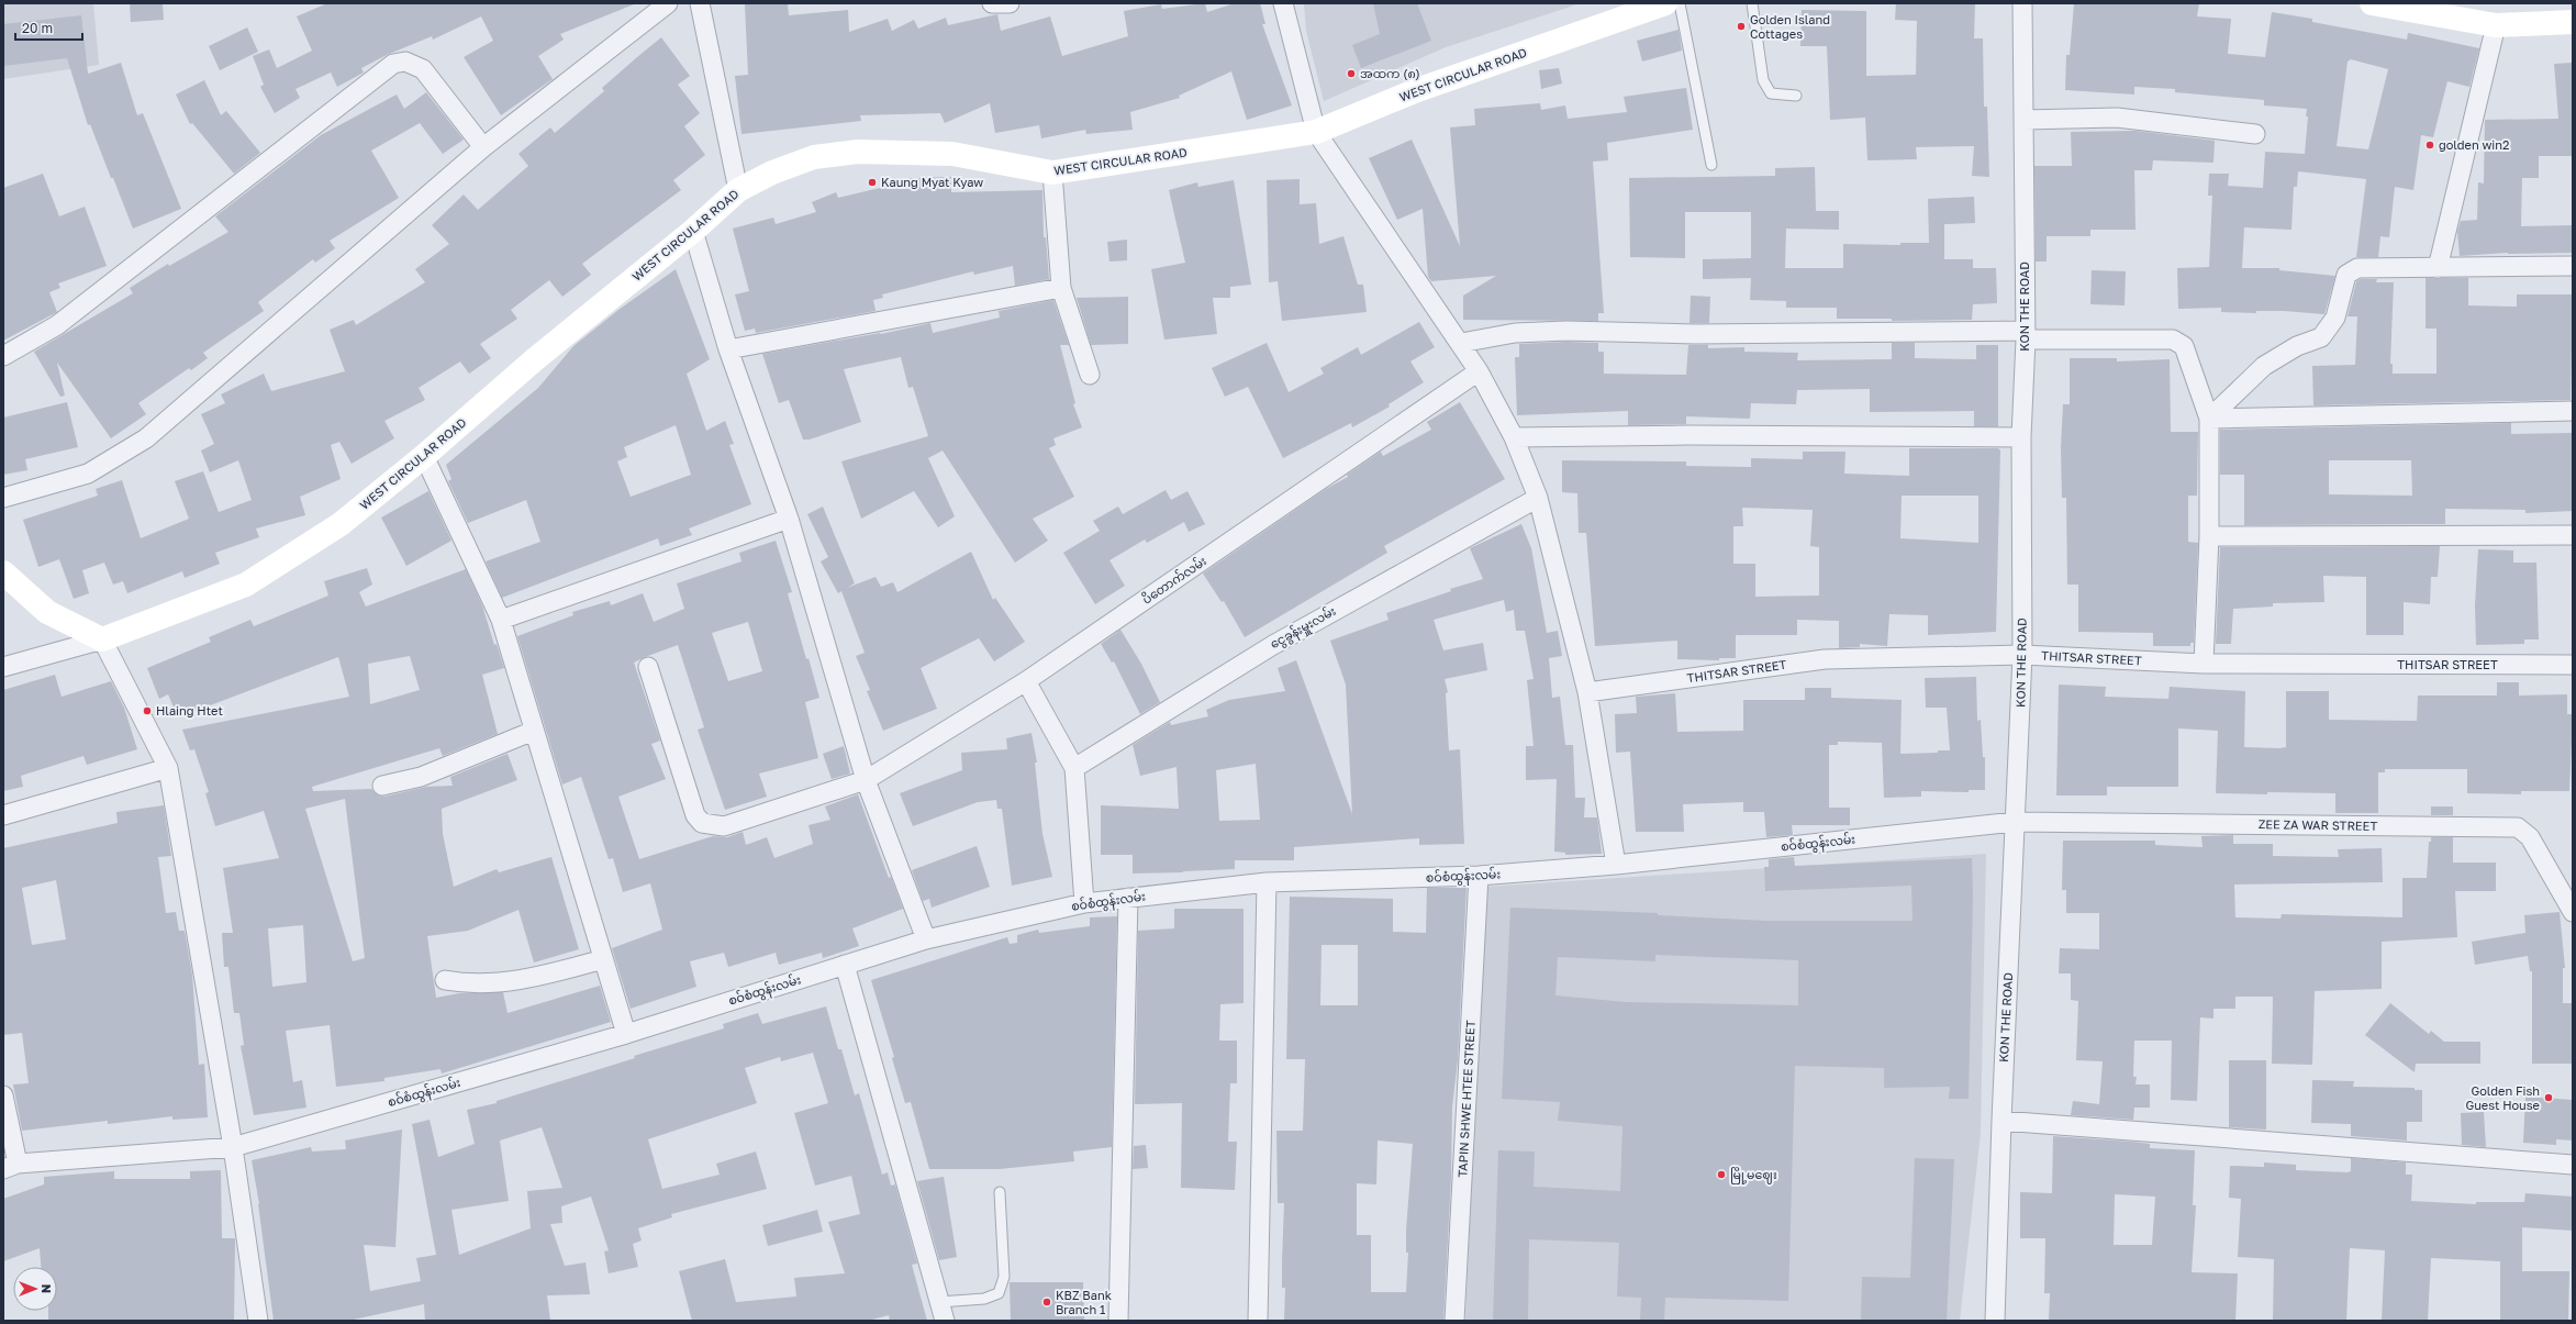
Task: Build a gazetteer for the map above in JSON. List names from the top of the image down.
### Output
{
  "streets": {
    "street": [
      "WEST CIRCULAR ROAD",
      "KON THE ROAD",
      "ပိတောက်လမ်း",
      "ငွေခွန်းမှူးလမ်း",
      "THITSAR STREET",
      "ZEE ZA WAR STREET",
      "စဝ်စံထွန်းလမ်း",
      "TAPIN SHWE HTEE STREET"
    ]
  },
  "crossings": [
    ["KON THE ROAD", "THITSAR STREET"],
    ["KON THE ROAD", "ZEE ZA WAR STREET"],
    ["KON THE ROAD", "စဝ်စံထွန်းလမ်း"],
    ["ZEE ZA WAR STREET", "စဝ်စံထွန်းလမ်း"],
    ["စဝ်စံထွန်းလမ်း", "TAPIN SHWE HTEE STREET"]
  ],
  "places": [
    "Golden Island Cottages",
    "အထက (၈)",
    "golden win2",
    "Kaung Myat Kyaw",
    "Hlaing Htet",
    "Golden Fish Guest House",
    "မြို့မဈေး",
    "KBZ Bank Branch 1"
  ],
  "scale_bar": "20 m",
  "north": "right"
}
